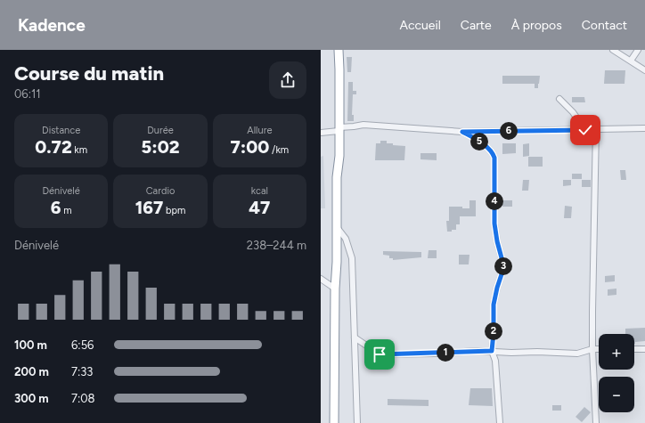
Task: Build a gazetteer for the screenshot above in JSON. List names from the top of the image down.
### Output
{
  "page": {
    "header": "Kadence",
    "nav": [
      "Accueil",
      "Carte",
      "À propos",
      "Contact"
    ],
    "heading": ["Course du matin", "06:11"],
    "stats": [
      ["Distance", "0.72 km"],
      ["Durée", "5:02"],
      ["Allure", "7:00 /km"],
      ["Dénivelé", "6 m"],
      ["Cardio", "167 bpm"],
      ["kcal", "47"]
    ],
    "pins": [
      "6",
      "5",
      "4",
      "3",
      "2",
      "1"
    ],
    "chart": ["Dénivelé", "238–244 m"],
    "list": [
      {
        "name": "100 m",
        "note": "6:56"
      },
      {
        "name": "200 m",
        "note": "7:33"
      },
      {
        "name": "300 m",
        "note": "7:08"
      }
    ],
    "map_buttons": ["+", "−"]
  }
}
